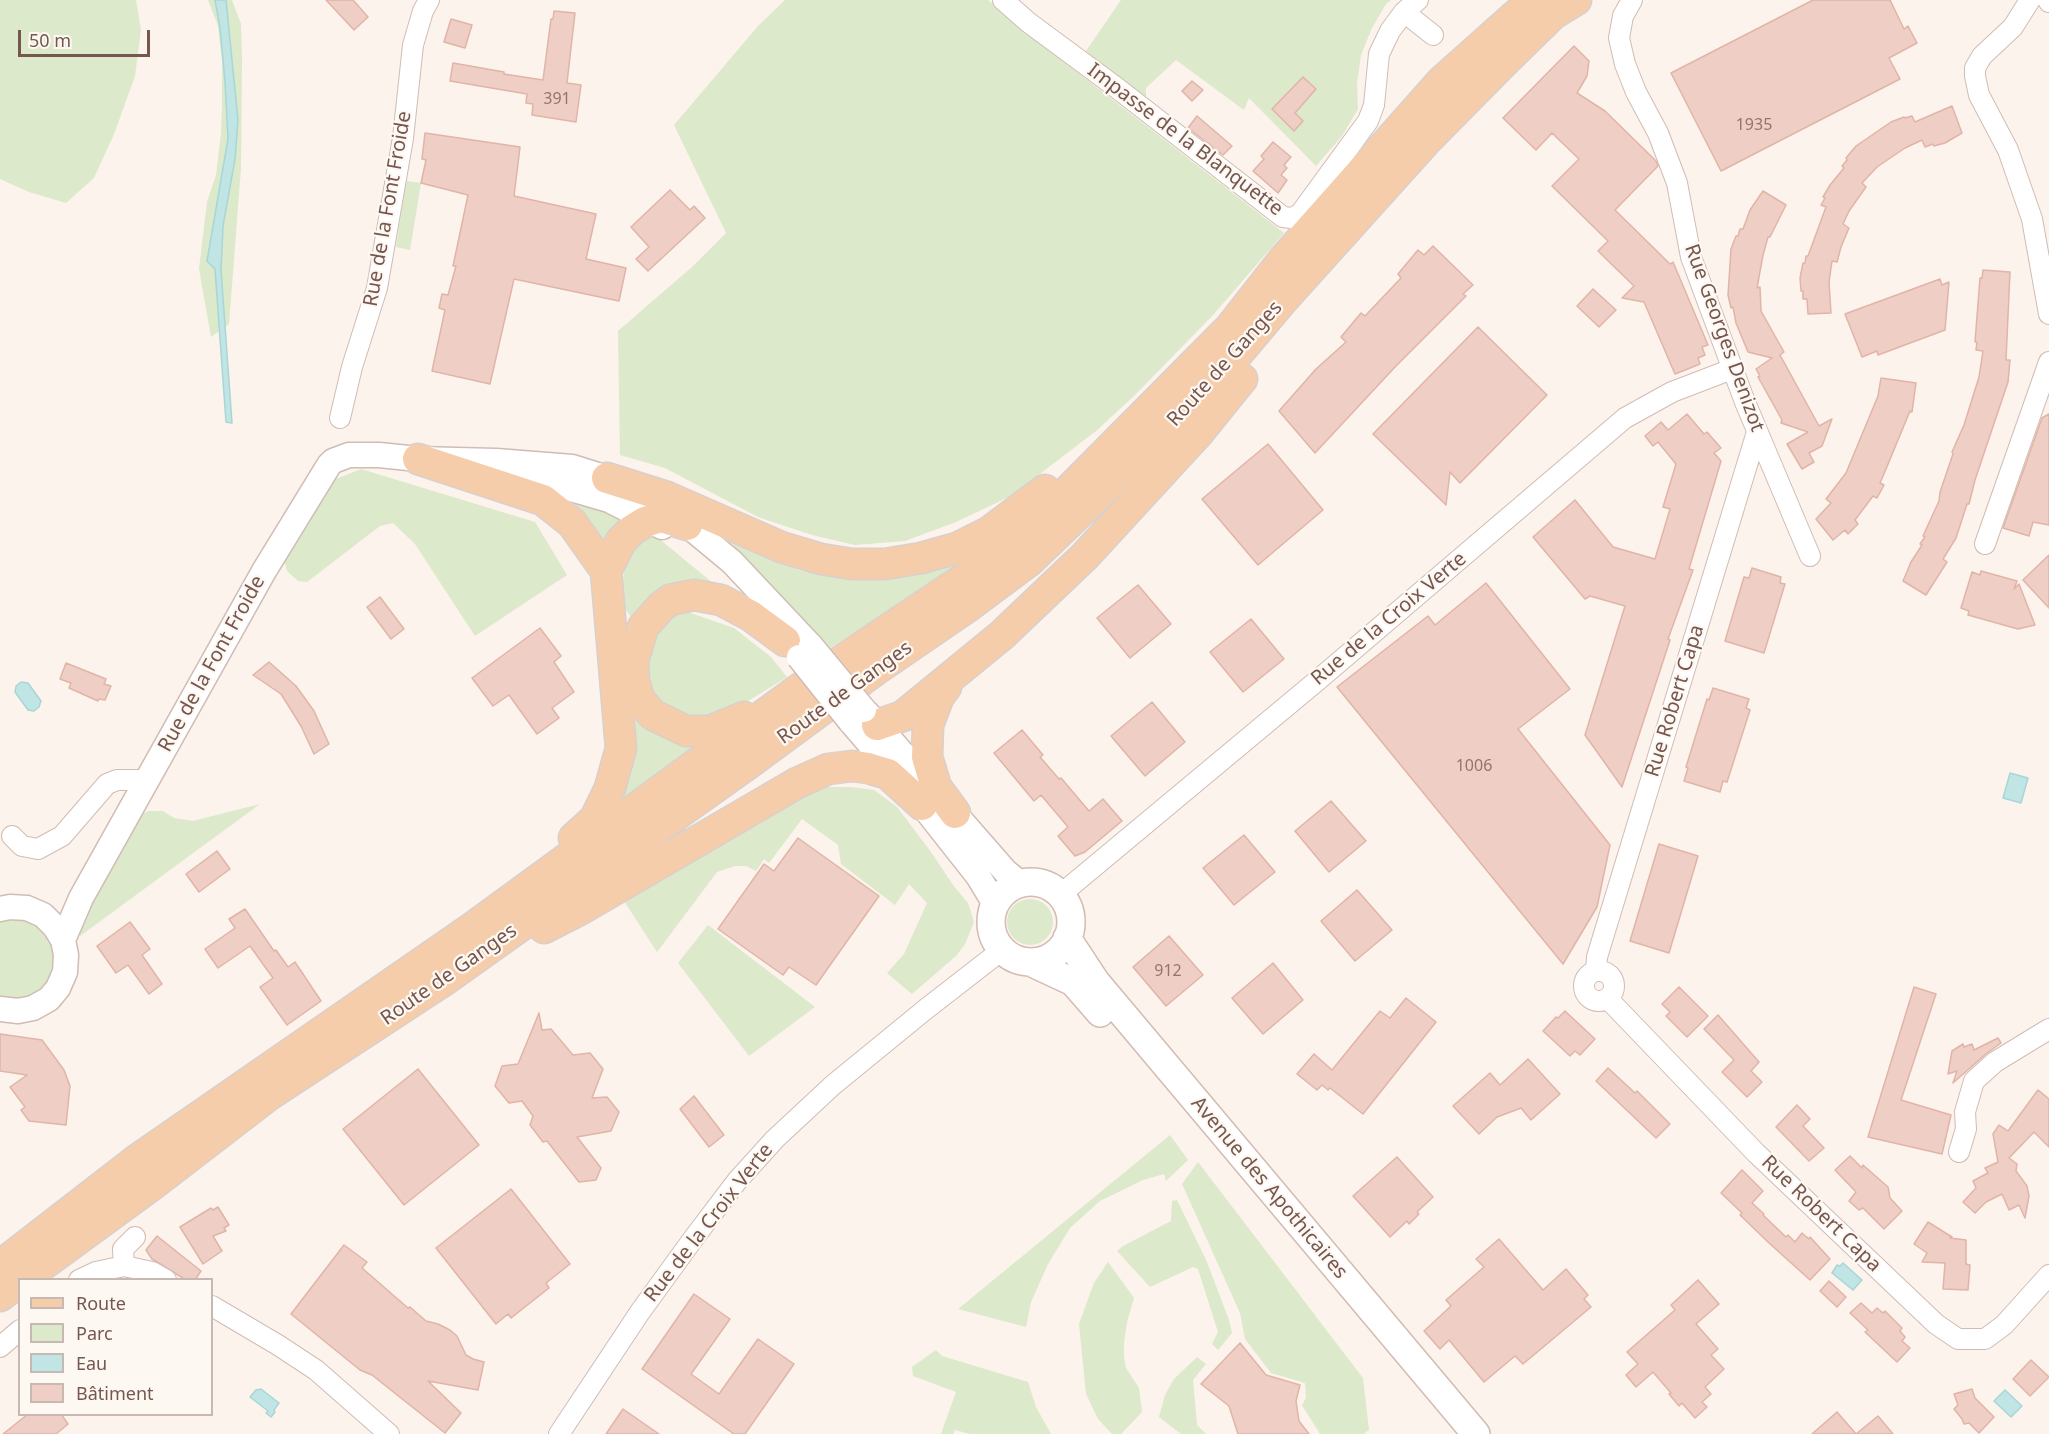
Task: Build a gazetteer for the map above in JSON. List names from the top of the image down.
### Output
{
  "streets": {
    "main road": ["Route de Ganges", "Avenue des Apothicaires"],
    "street": [
      "Impasse de la Blanquette",
      "Rue de la Font Froide",
      "Rue Georges Denizot",
      "Rue de la Croix Verte",
      "Rue Robert Capa"
    ]
  },
  "crossings": [
    ["Rue Georges Denizot", "Rue de la Croix Verte"],
    ["Rue Georges Denizot", "Rue Robert Capa"],
    ["Rue de la Croix Verte", "Avenue des Apothicaires"]
  ],
  "house_numbers": [
    "391",
    "1935",
    "1006",
    "912"
  ],
  "legend": [
    "Route",
    "Parc",
    "Eau",
    "Bâtiment"
  ],
  "scale_bar": "50 m"
}
